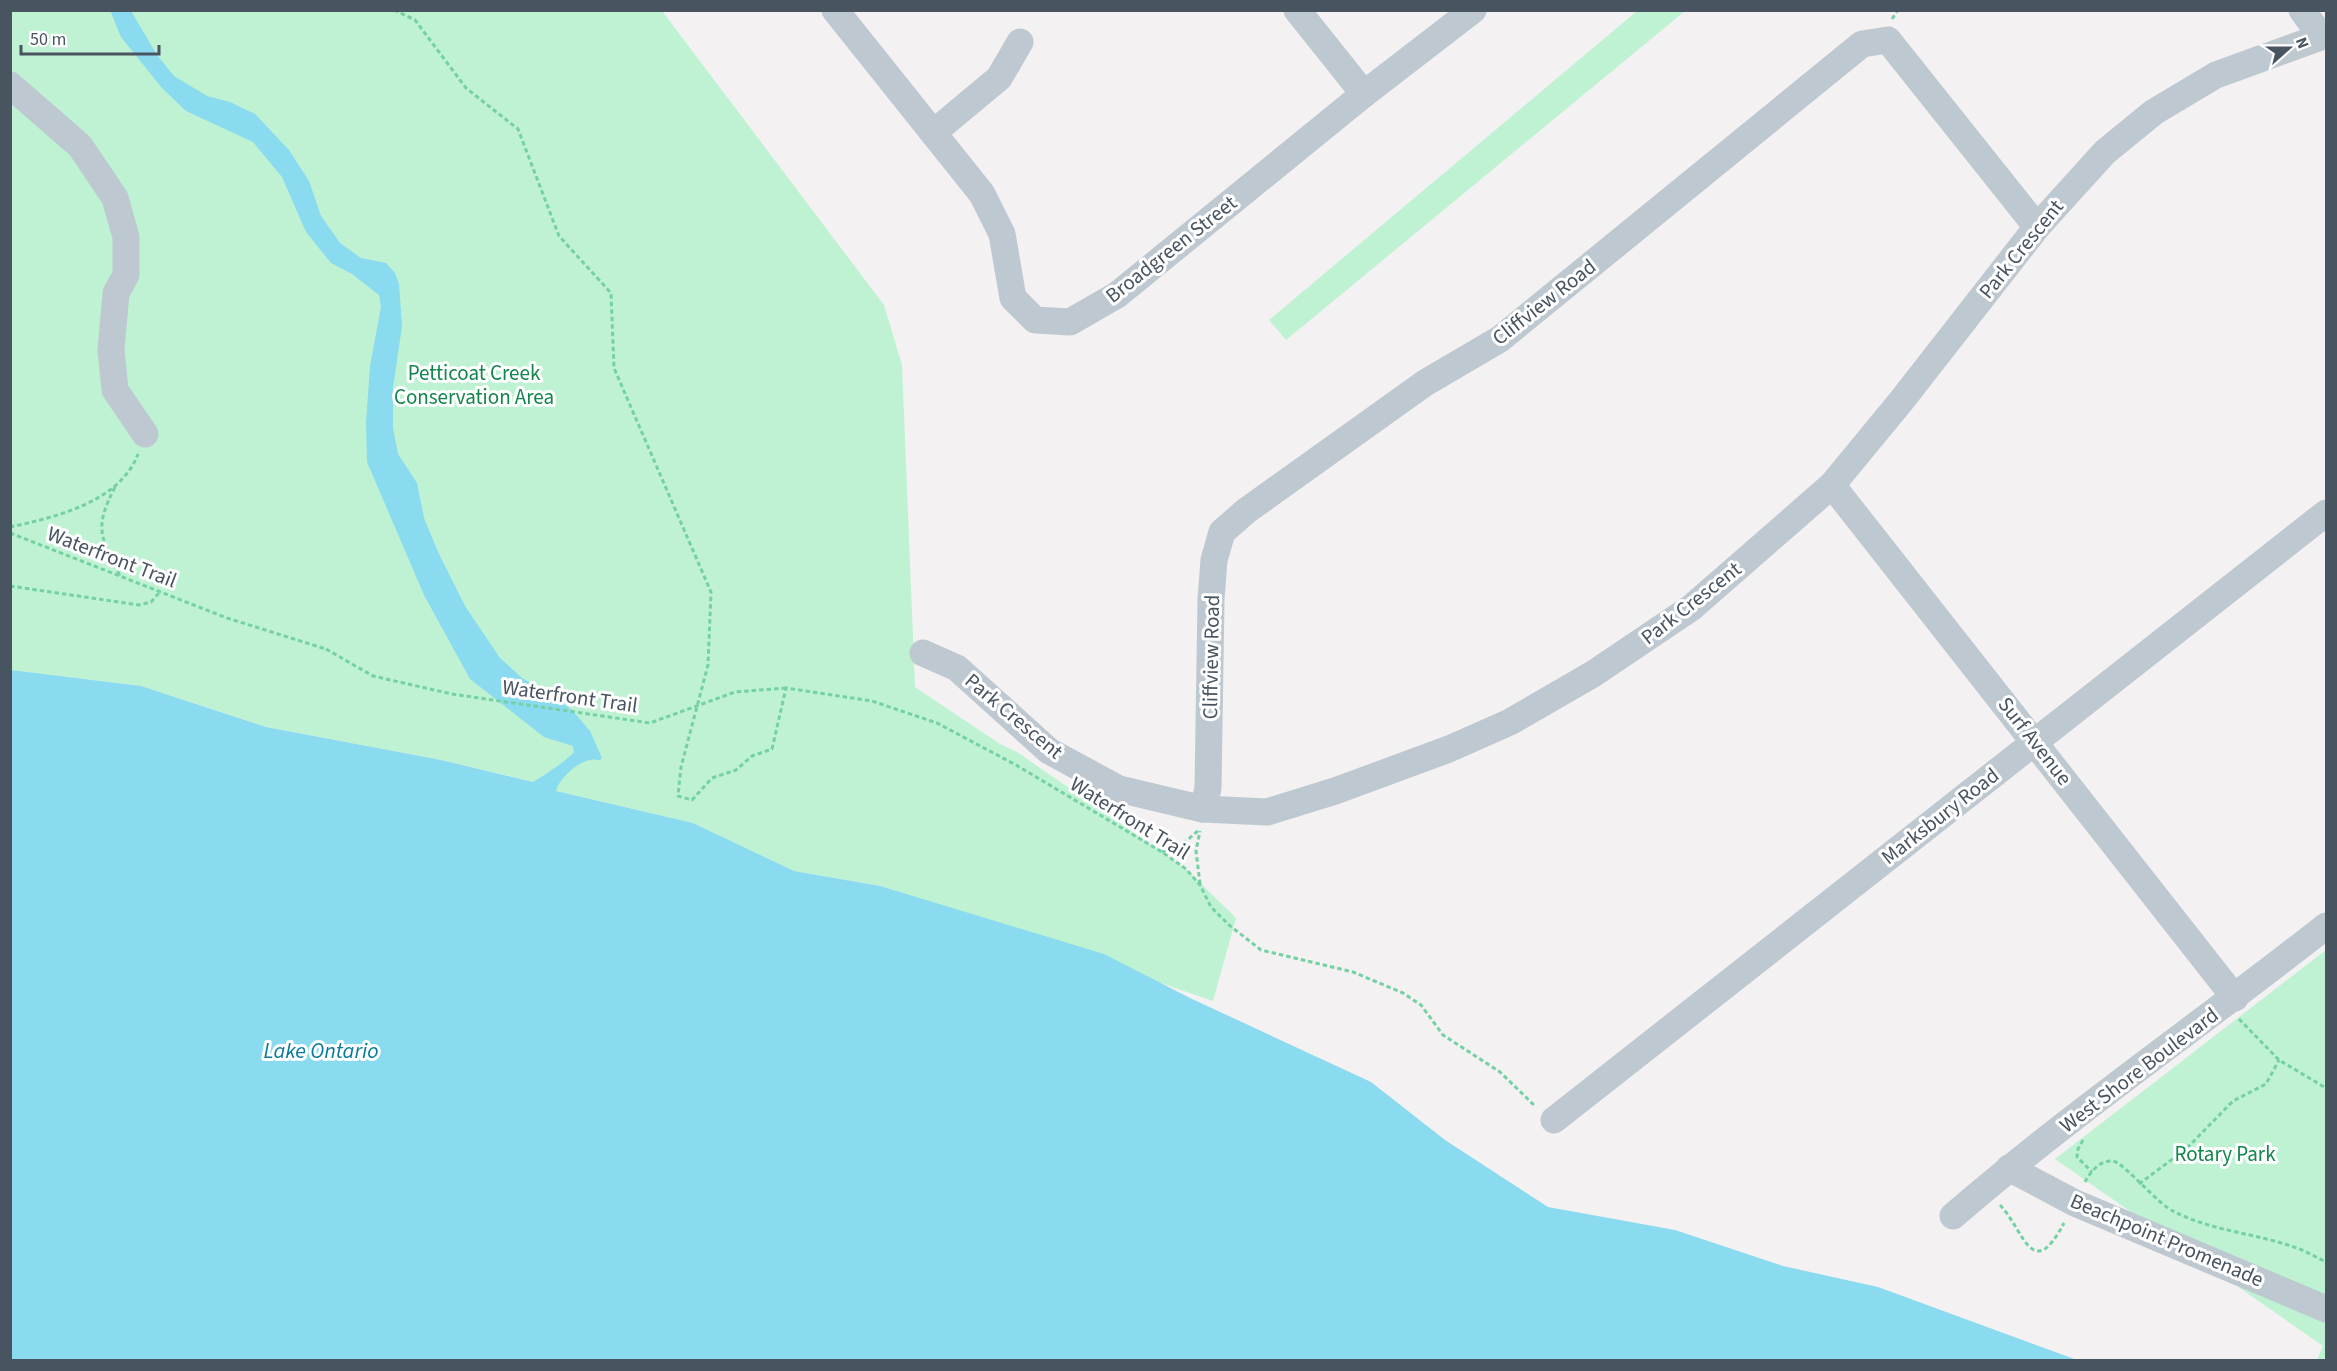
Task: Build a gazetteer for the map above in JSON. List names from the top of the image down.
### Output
{
  "streets": {
    "street": [
      "Broadgreen Street",
      "Park Crescent",
      "Cliffview Road",
      "Surf Avenue",
      "Marksbury Road",
      "West Shore Boulevard",
      "Beachpoint Promenade"
    ],
    "path": ["Waterfront Trail"]
  },
  "crossings": [
    ["Park Crescent", "Cliffview Road"],
    ["Park Crescent", "Surf Avenue"],
    ["Waterfront Trail", "Marksbury Road"],
    ["Surf Avenue", "Marksbury Road"],
    ["Surf Avenue", "West Shore Boulevard"],
    ["West Shore Boulevard", "Beachpoint Promenade"]
  ],
  "water": ["Lake Ontario"],
  "parks": ["Petticoat Creek Conservation Area", "Rotary Park"],
  "scale_bar": "50 m",
  "north": "right"
}
